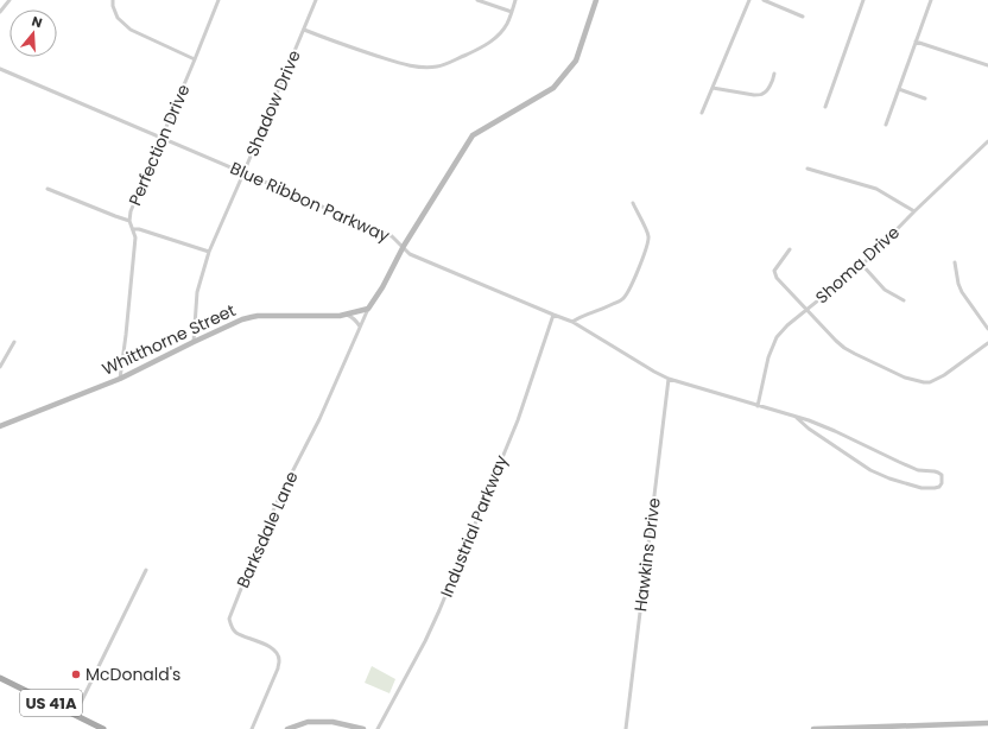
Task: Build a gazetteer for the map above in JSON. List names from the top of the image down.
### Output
{
  "streets": {
    "main road": ["US 41A"],
    "street": [
      "Shadow Drive",
      "Perfection Drive",
      "Blue Ribbon Parkway",
      "Shoma Drive",
      "Whitthorne Street",
      "Industrial Parkway",
      "Barksdale Lane",
      "Hawkins Drive"
    ]
  },
  "crossings": [
    ["Shadow Drive", "Blue Ribbon Parkway"],
    ["Shadow Drive", "Whitthorne Street"],
    ["Perfection Drive", "Blue Ribbon Parkway"],
    ["Perfection Drive", "Whitthorne Street"],
    ["Blue Ribbon Parkway", "Shoma Drive"],
    ["Blue Ribbon Parkway", "Industrial Parkway"],
    ["Blue Ribbon Parkway", "Hawkins Drive"],
    ["Whitthorne Street", "Barksdale Lane"]
  ],
  "places": ["McDonald's"],
  "north": "top"
}
